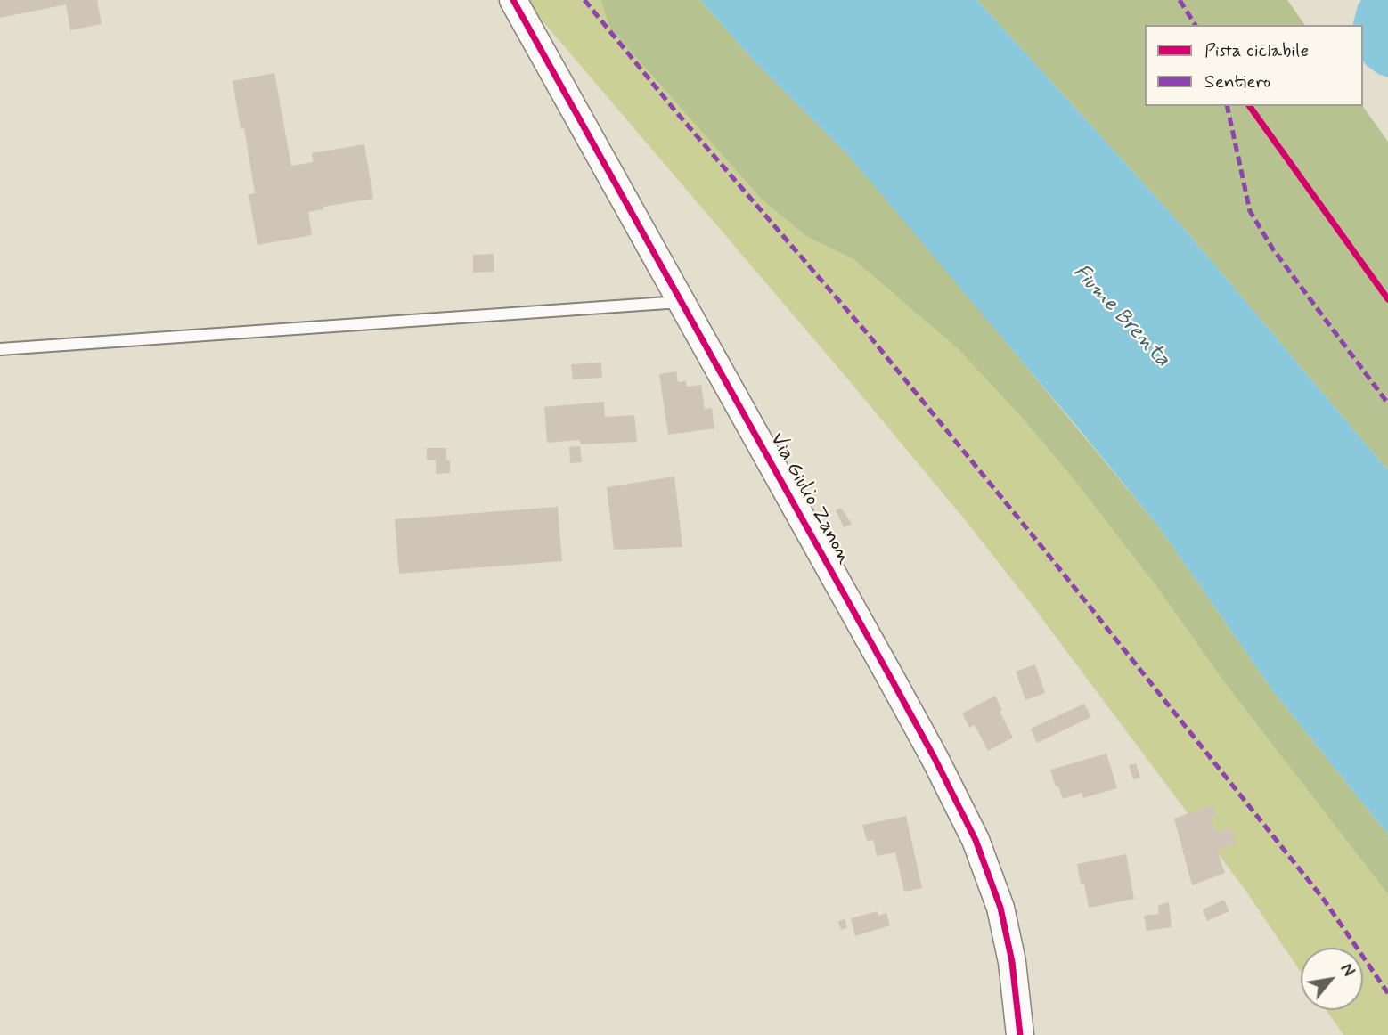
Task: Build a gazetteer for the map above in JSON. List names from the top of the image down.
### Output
{
  "streets": {
    "street": ["Via Giulio Zanon"]
  },
  "water": ["Fiume Brenta"],
  "legend": ["Pista ciclabile", "Sentiero"],
  "north": "top right"
}
